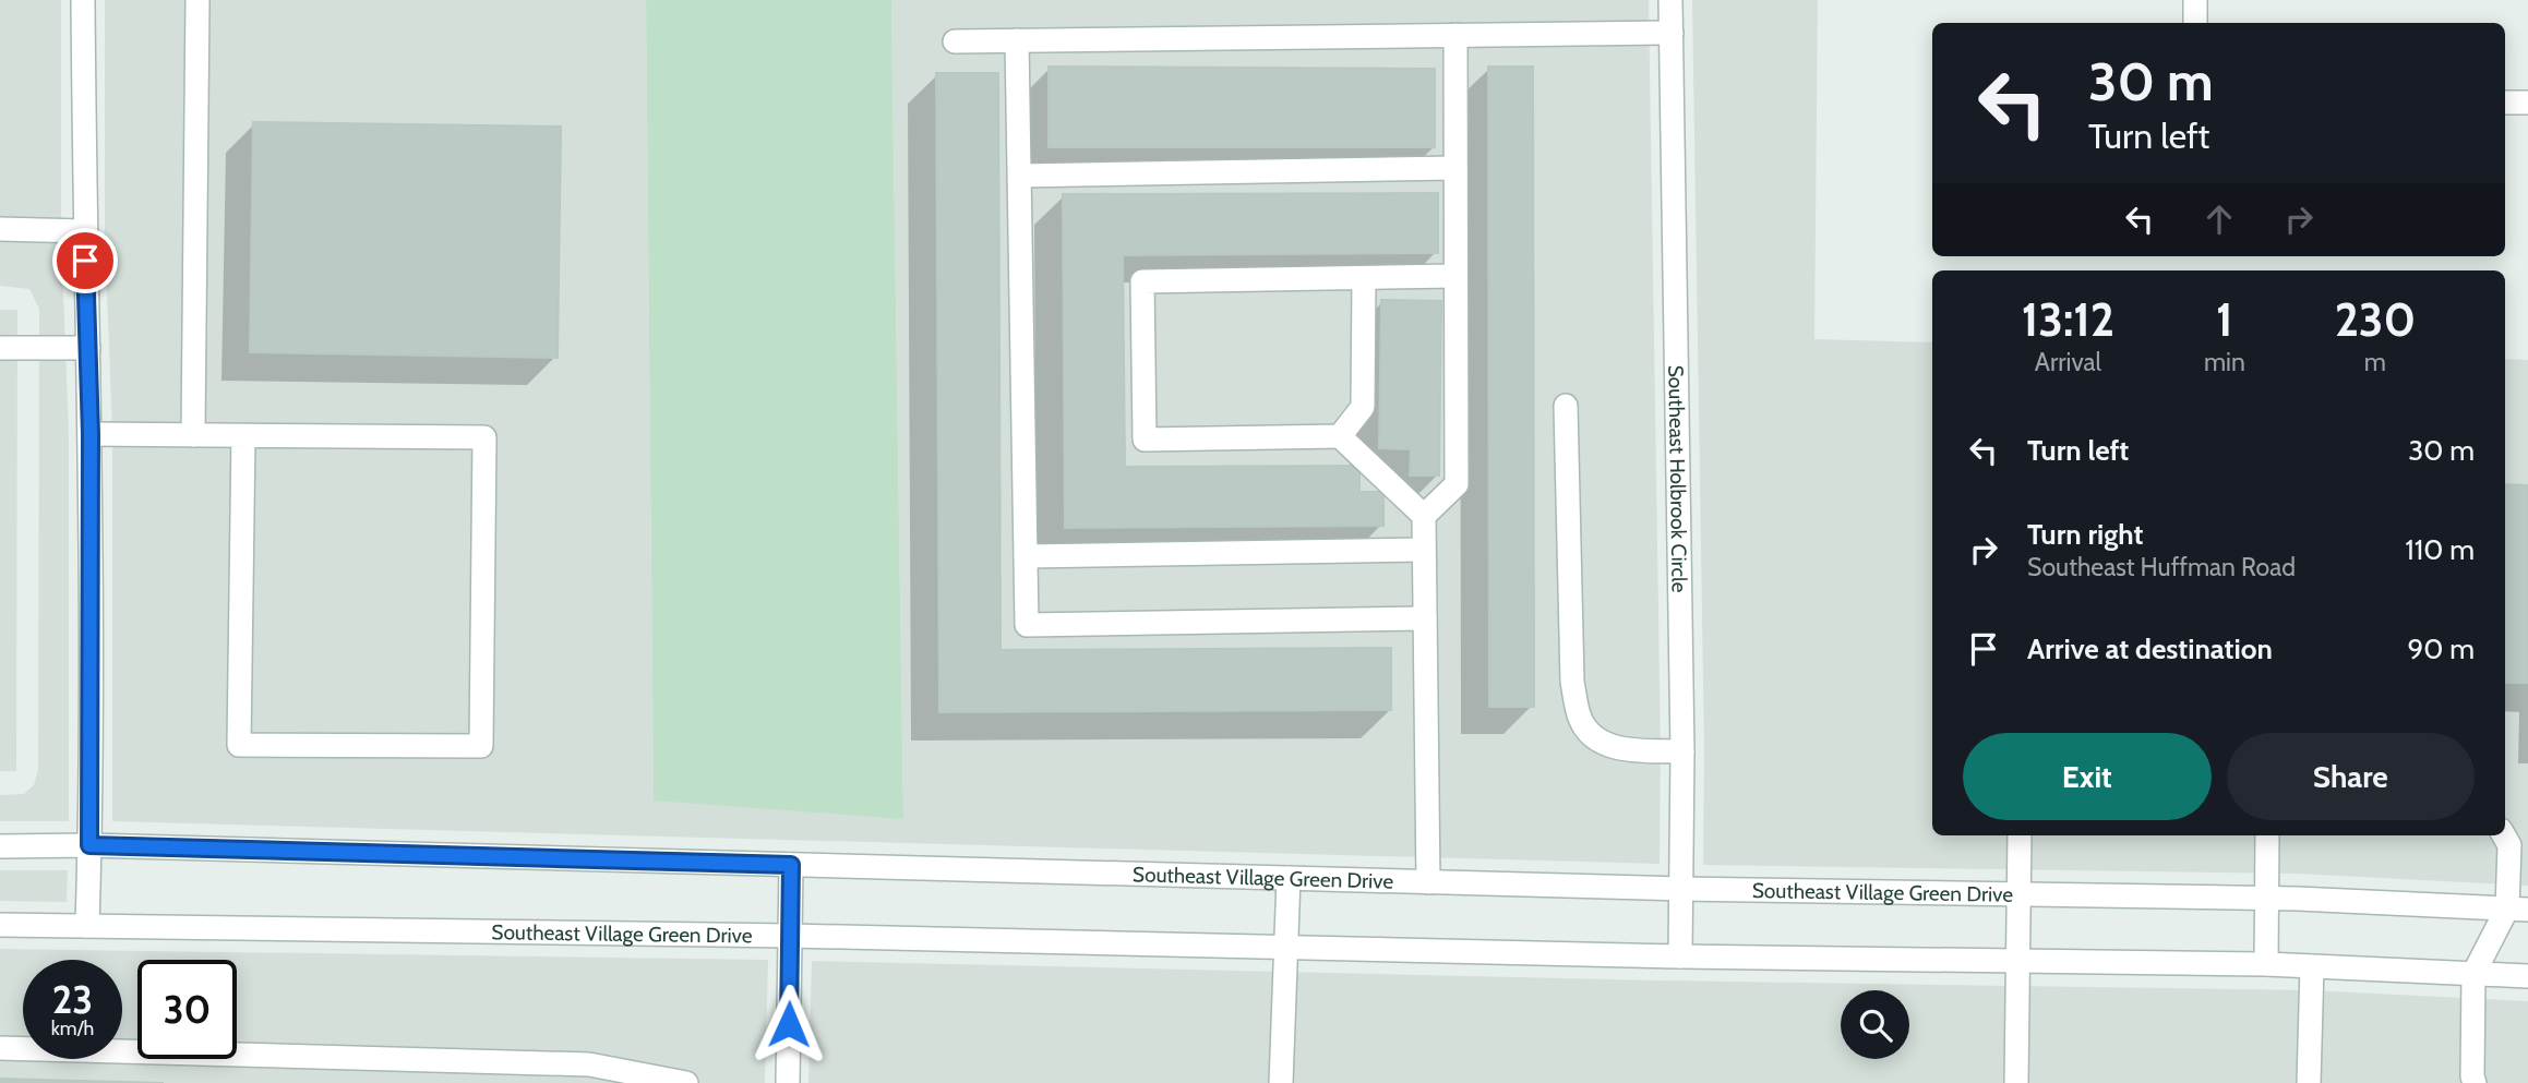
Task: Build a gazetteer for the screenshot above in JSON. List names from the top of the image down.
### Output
{
  "streets": {
    "street": ["Southeast Holbrook Circle", "Southeast Village Green Drive"]
  },
  "crossings": [
    ["Southeast Holbrook Circle", "Southeast Village Green Drive"]
  ],
  "page": {
    "turn": ["30 m", "Turn left"],
    "eta": [
      "13:12",
      "Arrival",
      "1",
      "min",
      "230",
      "m"
    ],
    "list": [
      {
        "name": "Turn left",
        "value": "30 m"
      },
      {
        "name": "Turn right",
        "note": "Southeast Huffman Road",
        "value": "110 m"
      },
      {
        "name": "Arrive at destination",
        "value": "90 m"
      }
    ],
    "buttons": ["Exit", "Share"],
    "speed": "23 km/h",
    "limit": "30"
  }
}
